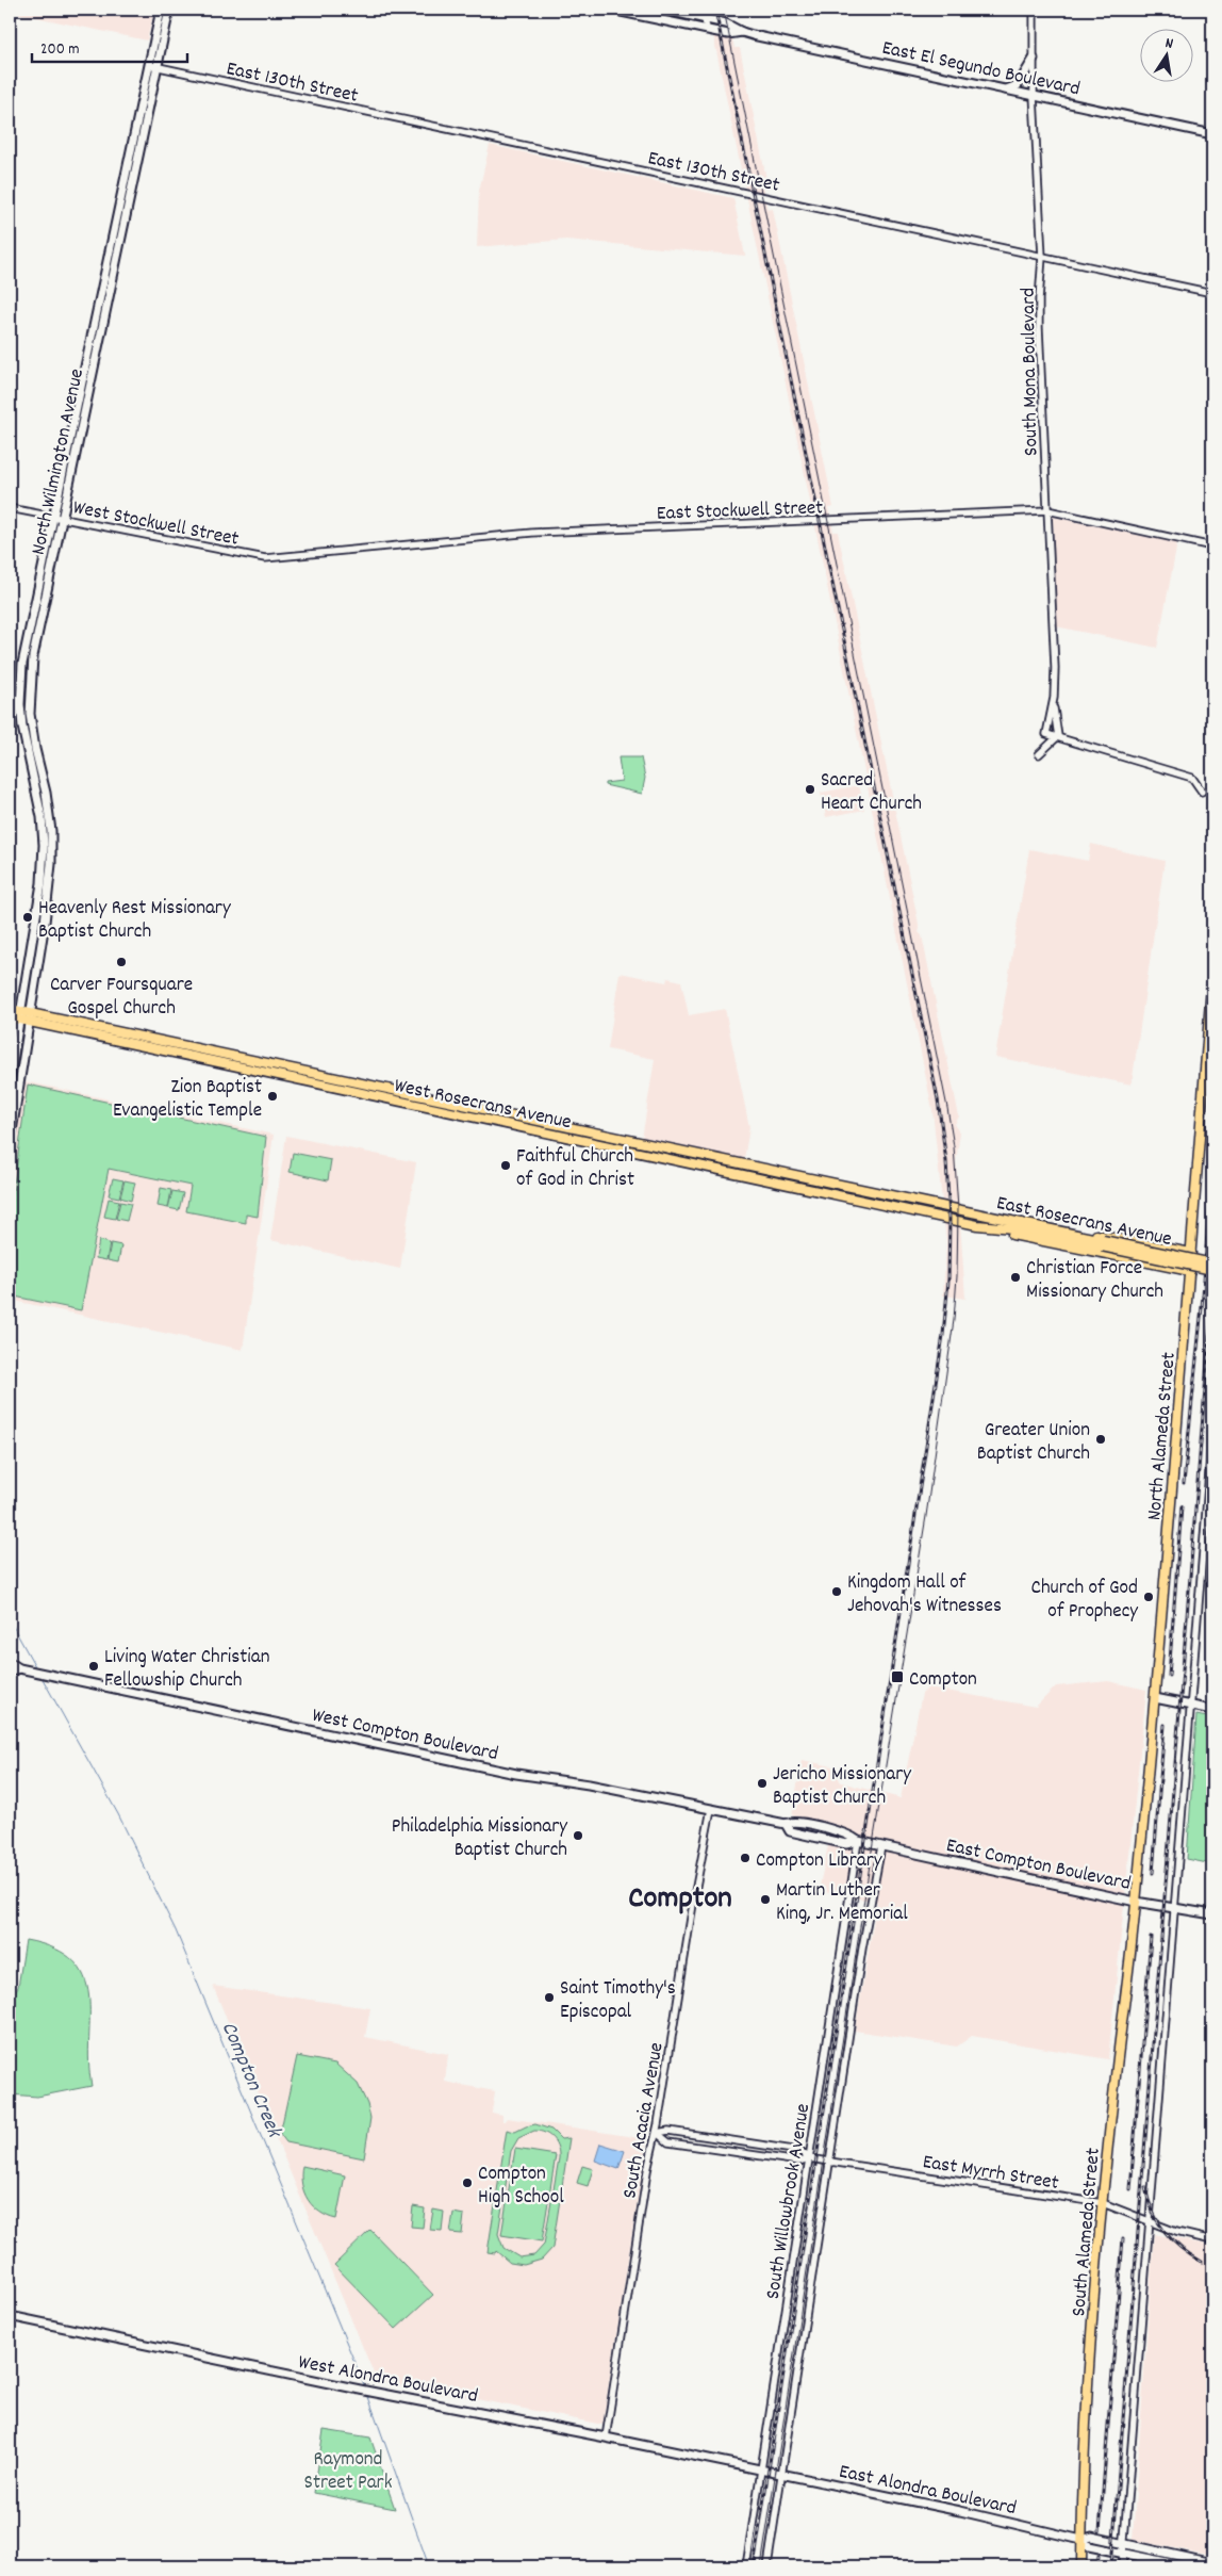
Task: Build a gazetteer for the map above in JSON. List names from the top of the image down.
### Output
{
  "streets": {
    "main road": [
      "East El Segundo Boulevard",
      "North Wilmington Avenue",
      "West Rosecrans Avenue",
      "East Rosecrans Avenue",
      "North Alameda Street",
      "West Compton Boulevard",
      "East Compton Boulevard",
      "South Alameda Street",
      "West Alondra Boulevard",
      "East Alondra Boulevard"
    ],
    "street": [
      "East 130th Street",
      "South Mona Boulevard",
      "East Stockwell Street",
      "West Stockwell Street",
      "South Acacia Avenue",
      "East Myrrh Street",
      "South Willowbrook Avenue"
    ]
  },
  "crossings": [
    ["East El Segundo Boulevard", "South Mona Boulevard"],
    ["East 130th Street", "South Mona Boulevard"],
    ["East 130th Street", "North Wilmington Avenue"],
    ["South Mona Boulevard", "East Stockwell Street"],
    ["North Wilmington Avenue", "West Stockwell Street"],
    ["North Wilmington Avenue", "West Rosecrans Avenue"],
    ["East Stockwell Street", "West Stockwell Street"],
    ["West Rosecrans Avenue", "East Rosecrans Avenue"],
    ["North Alameda Street", "East Compton Boulevard"],
    ["North Alameda Street", "South Alameda Street"],
    ["West Compton Boulevard", "East Compton Boulevard"],
    ["West Compton Boulevard", "South Acacia Avenue"],
    ["West Compton Boulevard", "South Willowbrook Avenue"],
    ["East Compton Boulevard", "South Willowbrook Avenue"],
    ["East Compton Boulevard", "South Alameda Street"],
    ["South Acacia Avenue", "West Alondra Boulevard"],
    ["East Myrrh Street", "South Willowbrook Avenue"],
    ["East Myrrh Street", "South Alameda Street"],
    ["South Willowbrook Avenue", "West Alondra Boulevard"],
    ["South Willowbrook Avenue", "East Alondra Boulevard"],
    ["South Alameda Street", "East Alondra Boulevard"],
    ["West Alondra Boulevard", "East Alondra Boulevard"]
  ],
  "districts": ["Compton"],
  "water": ["Compton Creek"],
  "parks": ["Raymond Street Park"],
  "places": {
    "other": [
      "Sacred Heart Church",
      "Heavenly Rest Missionary Baptist Church",
      "Carver Foursquare Gospel Church",
      "Zion Baptist Evangelistic Temple",
      "Faithful Church of God in Christ",
      "Christian Force Missionary Church",
      "Greater Union Baptist Church",
      "Kingdom Hall of Jehovah's Witnesses",
      "Church of God of Prophecy",
      "Living Water Christian Fellowship Church",
      "Jericho Missionary Baptist Church",
      "Philadelphia Missionary Baptist Church",
      "Compton Library",
      "Martin Luther King, Jr. Memorial",
      "Saint Timothy's Episcopal",
      "Compton High School"
    ],
    "transit": ["Compton"]
  },
  "scale_bar": "200 m",
  "north": "top"
}
